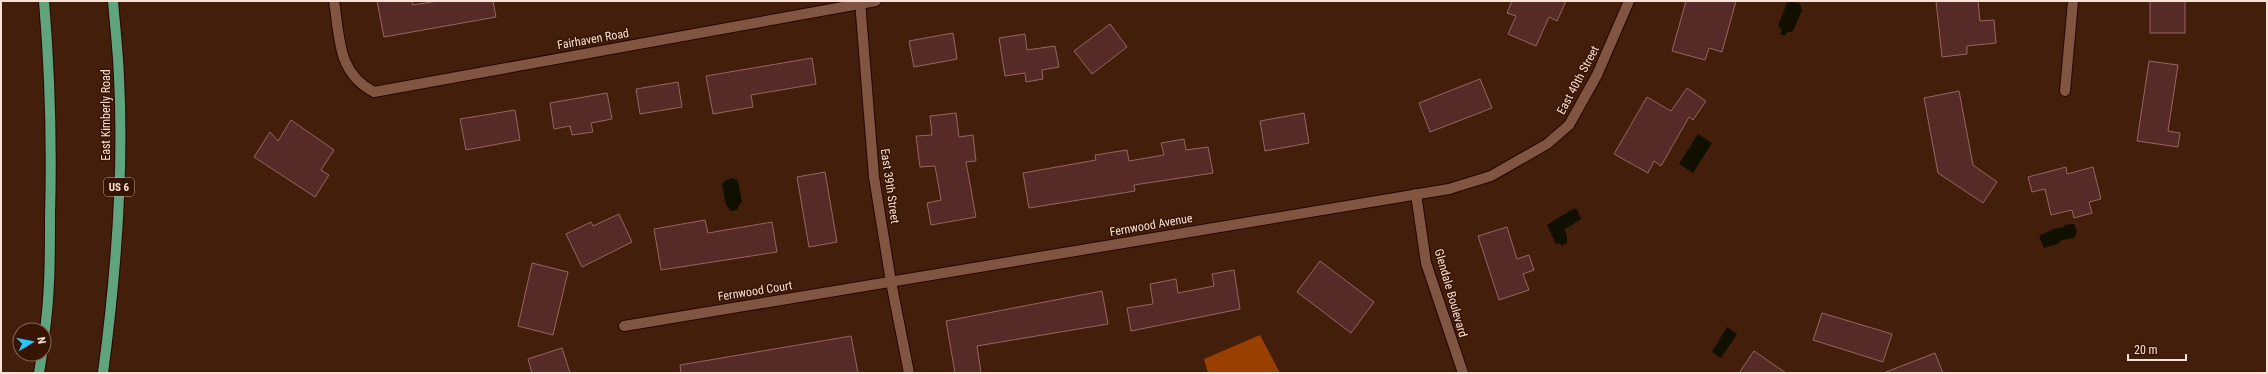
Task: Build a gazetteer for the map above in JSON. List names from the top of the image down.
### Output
{
  "streets": {
    "main road": ["East Kimberly Road", "US 6"],
    "street": [
      "Fairhaven Road",
      "East 40th Street",
      "East 39th Street",
      "Fernwood Avenue",
      "Fernwood Court",
      "Glendale Boulevard"
    ]
  },
  "crossings": [
    ["Fairhaven Road", "East 39th Street"],
    ["East 40th Street", "Fernwood Avenue"],
    ["East 40th Street", "Glendale Boulevard"],
    ["East 39th Street", "Fernwood Avenue"],
    ["East 39th Street", "Fernwood Court"],
    ["Fernwood Avenue", "Fernwood Court"],
    ["Fernwood Avenue", "Glendale Boulevard"]
  ],
  "scale_bar": "20 m",
  "north": "right"
}
